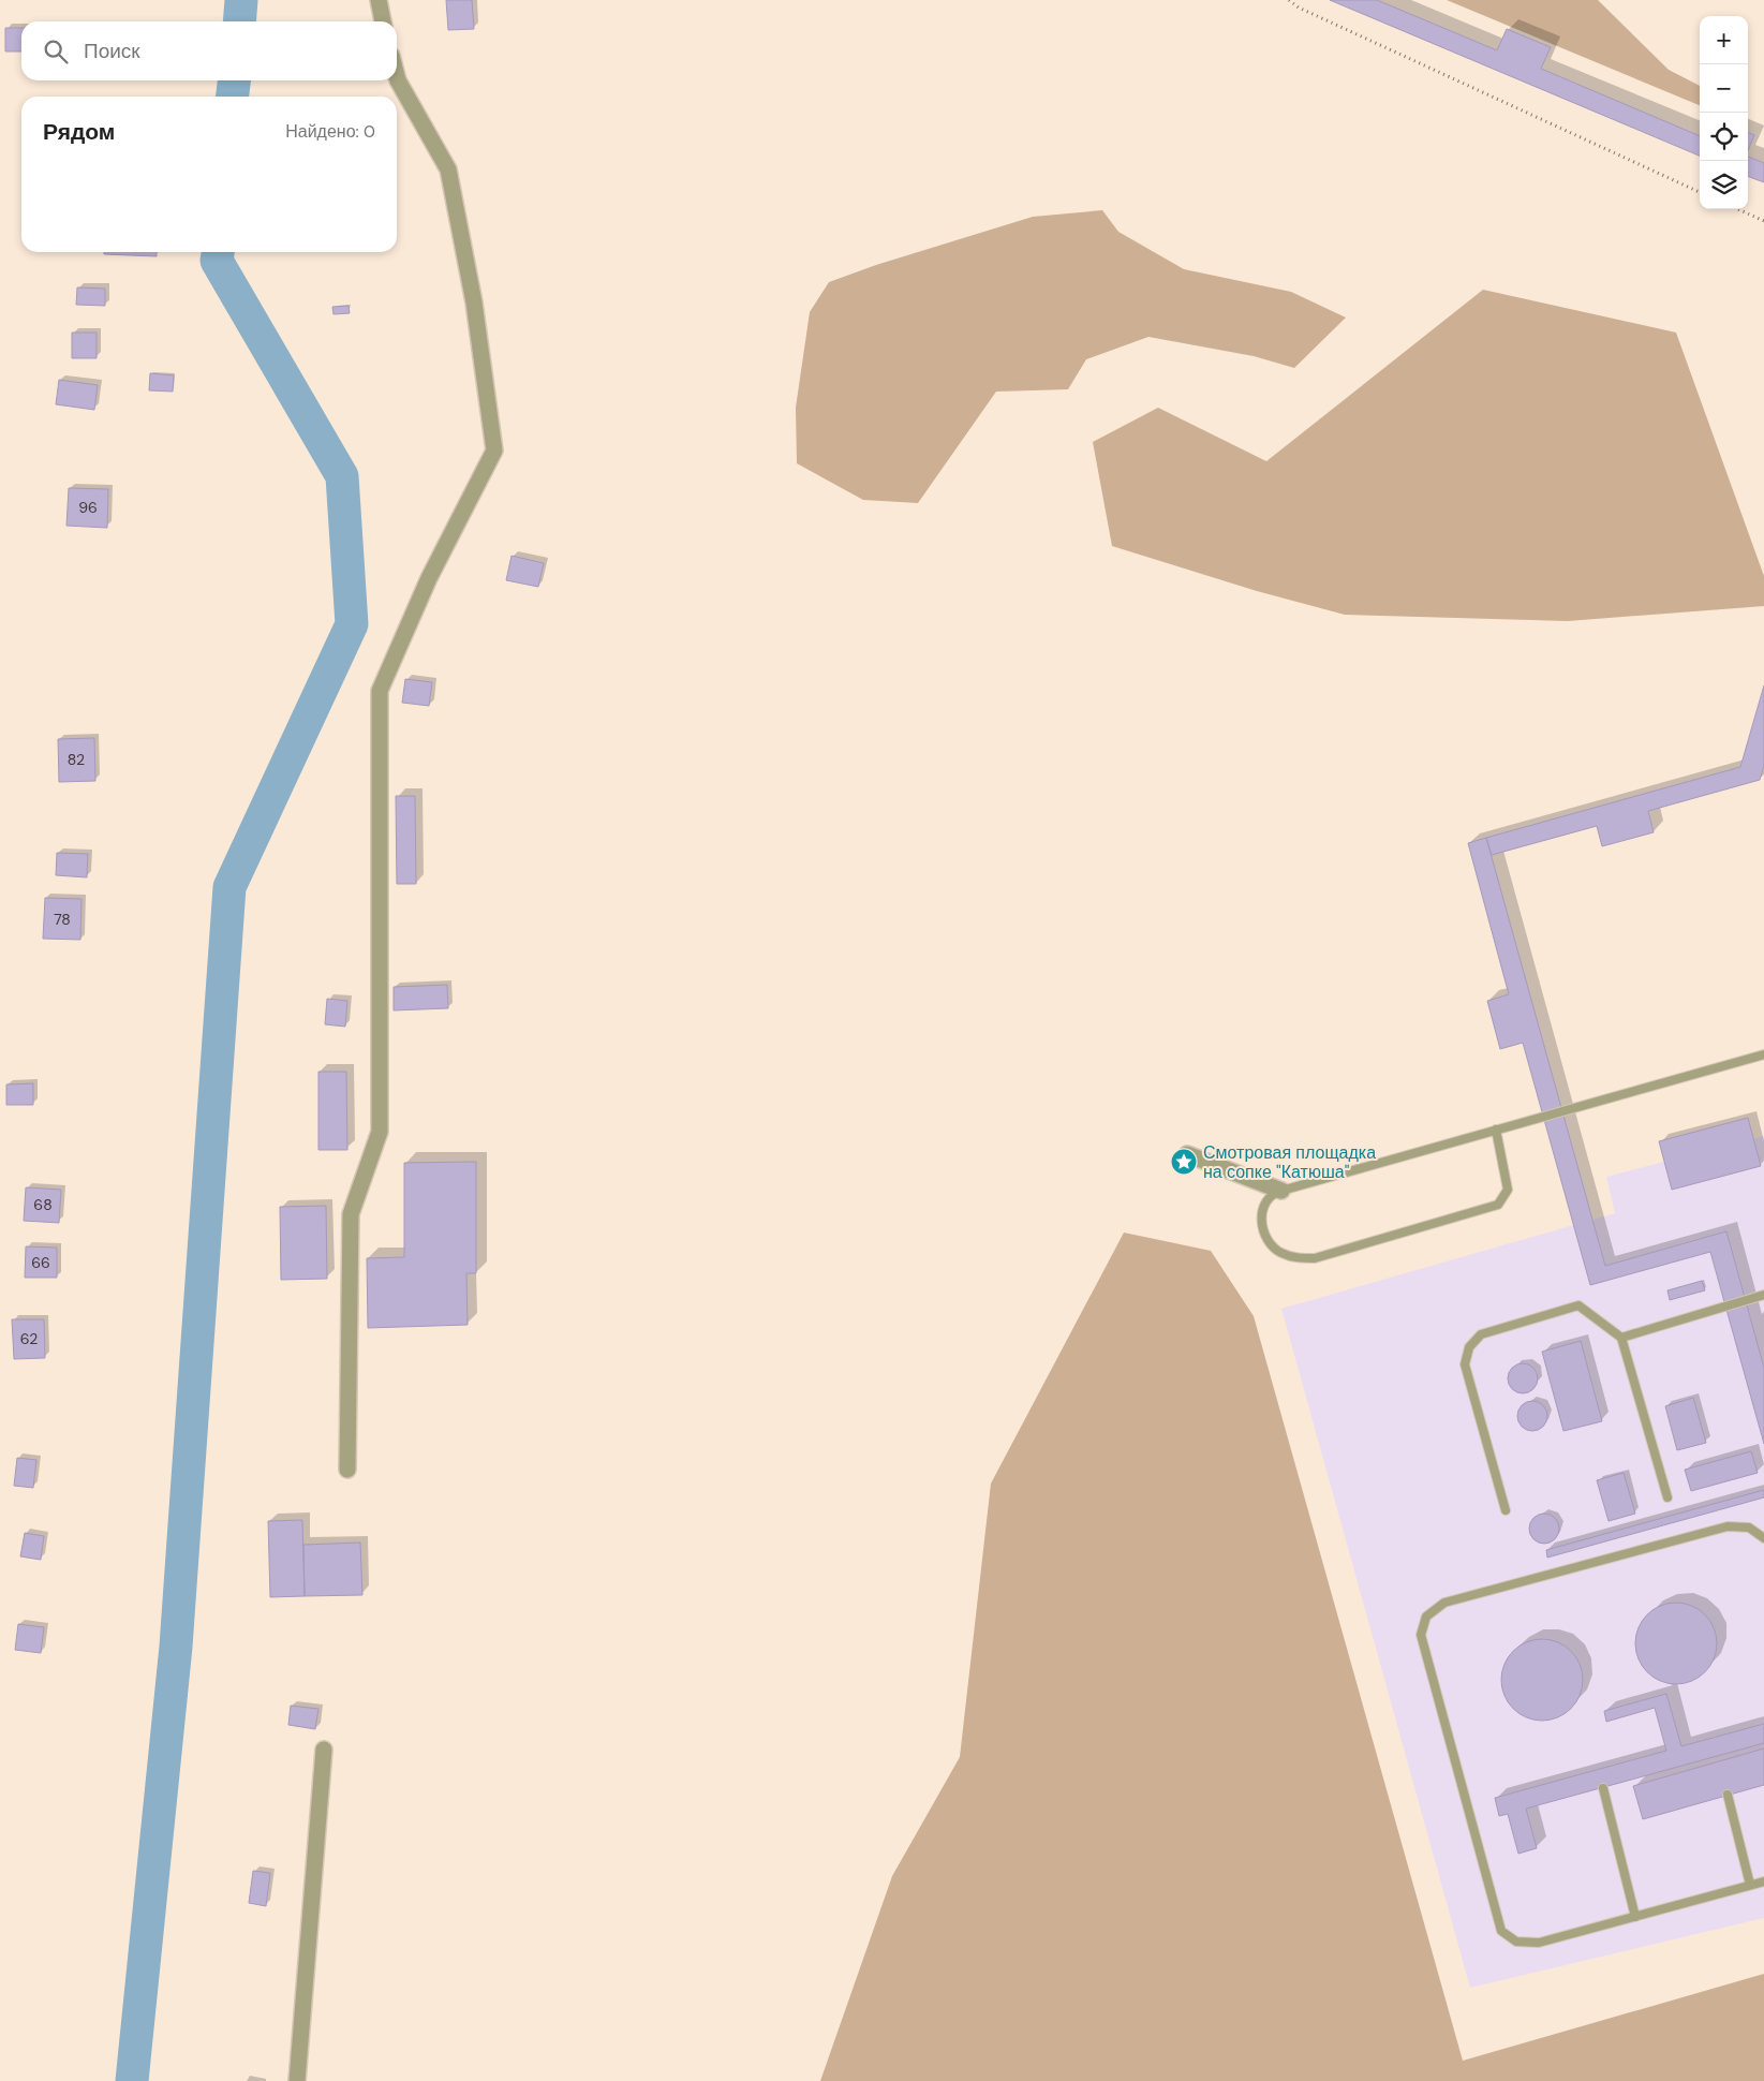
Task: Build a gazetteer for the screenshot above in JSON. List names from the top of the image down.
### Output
{
  "places": {
    "place": ["Смотровая площадка на сопке \"Катюша\""]
  },
  "house_numbers": [
    "96",
    "82",
    "78",
    "68",
    "66",
    "62"
  ],
  "page": {
    "map_buttons": ["+", "−"],
    "search": "Поиск",
    "heading": ["Рядом", "Найдено: 0"]
  }
}
